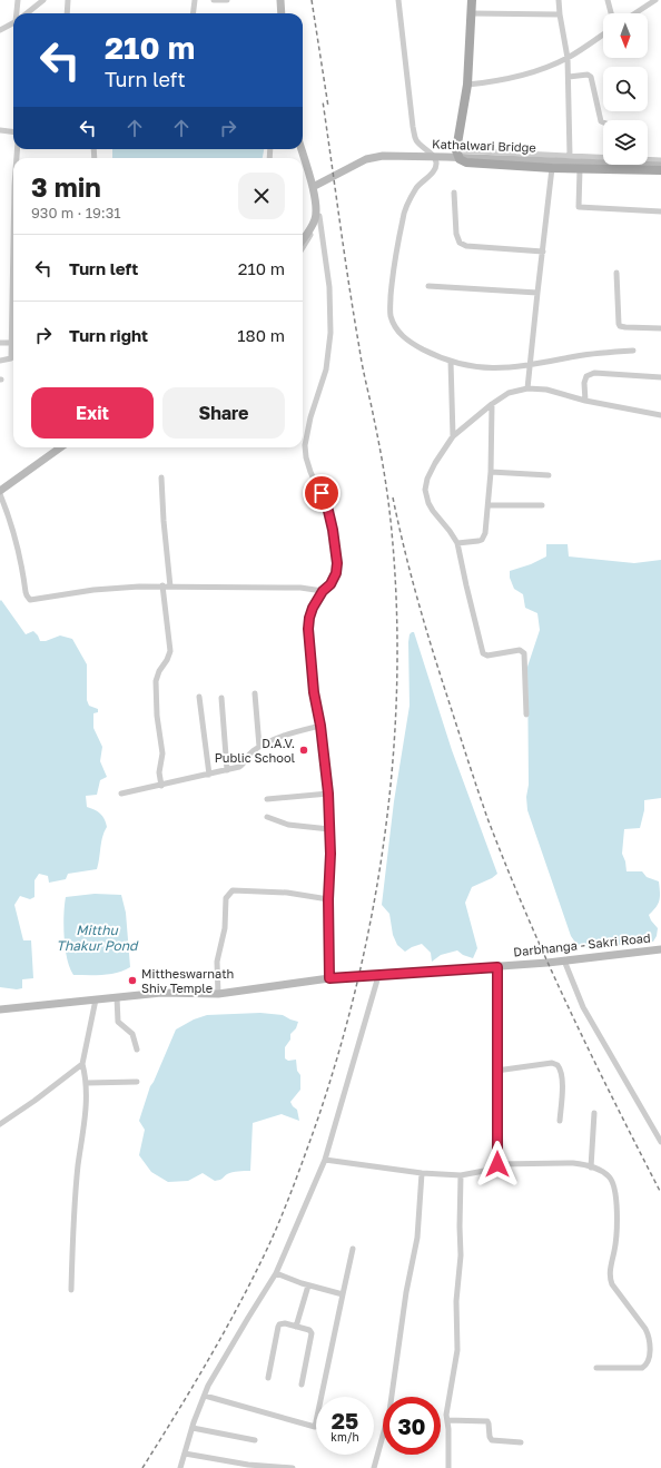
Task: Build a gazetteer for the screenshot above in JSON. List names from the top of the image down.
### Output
{
  "streets": {
    "main road": ["Kathalwari Bridge", "Darbhanga - Sakri Road"]
  },
  "water": ["Mitthu Thakur Pond"],
  "places": ["D.A.V. Public School", "Mittheswarnath Shiv Temple"],
  "north": "bottom",
  "page": {
    "turn": ["210 m", "Turn left"],
    "heading": ["3 min", "930 m · 19:31"],
    "list": [
      {
        "name": "Turn left",
        "value": "210 m"
      },
      {
        "name": "Turn right",
        "value": "180 m"
      }
    ],
    "buttons": ["Exit", "Share"],
    "speed": "25 km/h",
    "limit": "30"
  }
}
